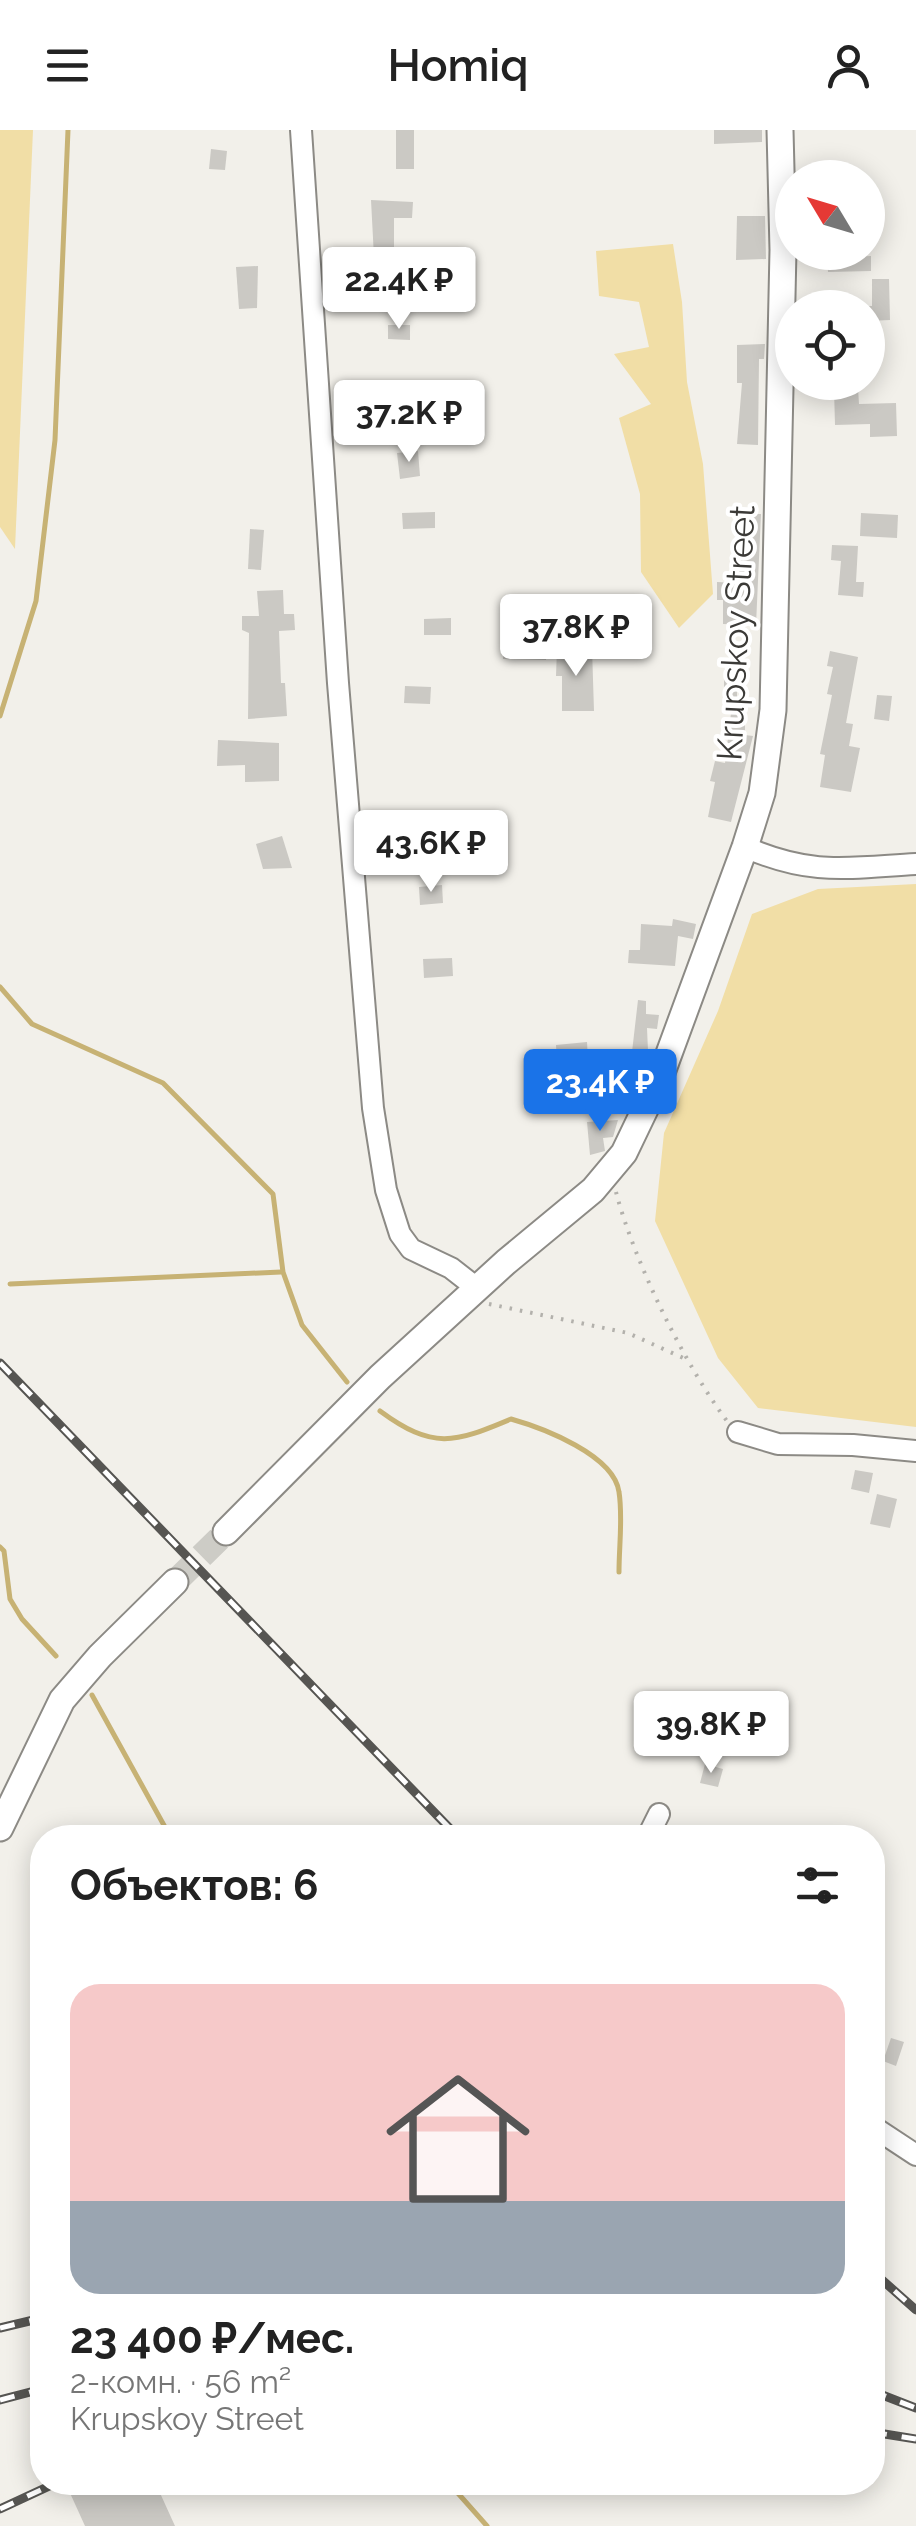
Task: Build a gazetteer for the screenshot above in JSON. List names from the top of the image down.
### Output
{
  "streets": {
    "street": ["Krupskoy Street"]
  },
  "north": "top left",
  "page": {
    "header": "Homiq",
    "price": [
      "22.4K ₽",
      "37.2K ₽",
      "37.8K ₽",
      "43.6K ₽",
      "23.4K ₽",
      "39.8K ₽"
    ],
    "heading": "Объектов: 6",
    "list": [
      {
        "name": "23 400 ₽/мес.",
        "note": "2-комн. · 56 m² · Krupskoy Street"
      }
    ]
  }
}
